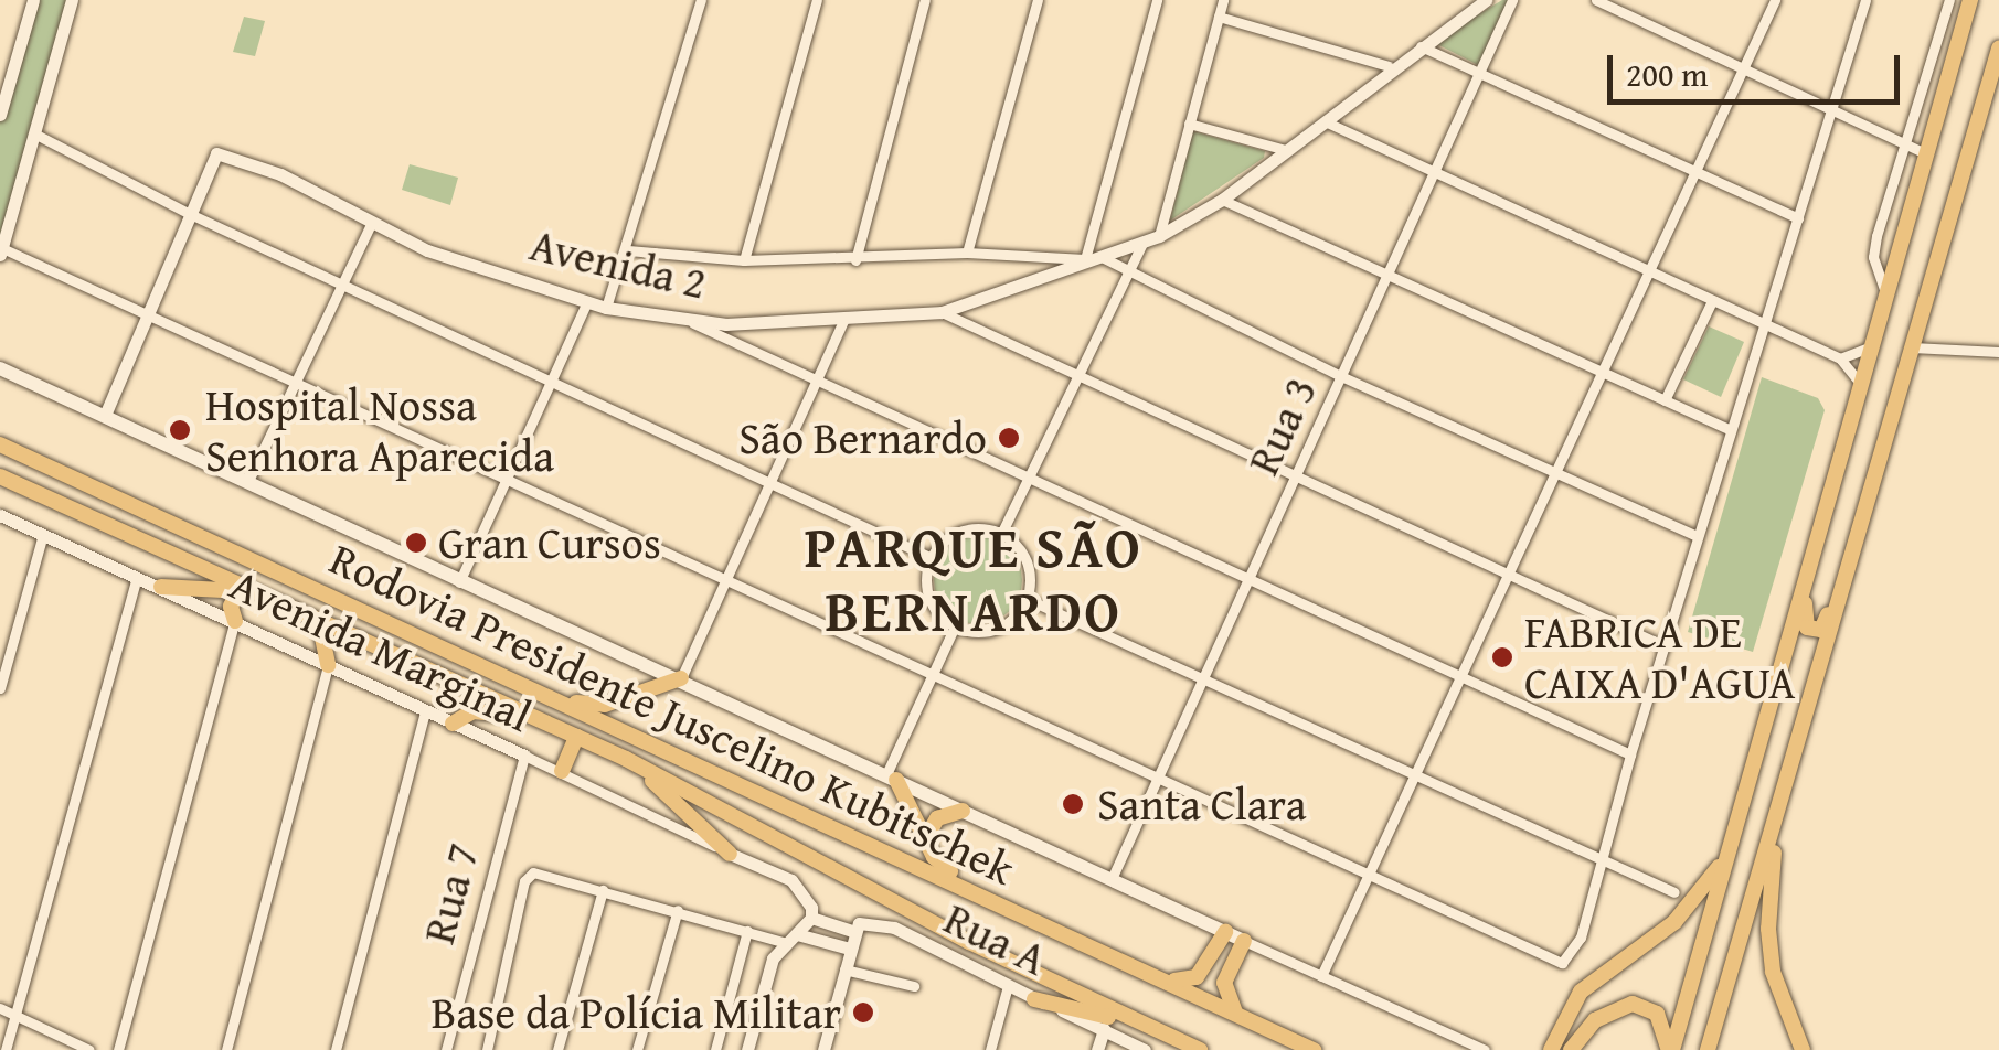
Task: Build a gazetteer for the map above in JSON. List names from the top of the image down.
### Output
{
  "streets": {
    "highway": ["Rodovia Presidente Juscelino Kubitschek"],
    "street": [
      "Avenida 2",
      "Rua 3",
      "Avenida Marginal",
      "Rua 7",
      "Rua A"
    ]
  },
  "crossings": [
    ["Avenida Marginal", "Rua 7"]
  ],
  "districts": ["PARQUE SÃO BERNARDO"],
  "places": [
    "Hospital Nossa Senhora Aparecida",
    "São Bernardo",
    "Gran Cursos",
    "FABRICA DE CAIXA D'AGUA",
    "Santa Clara",
    "Base da Polícia Militar"
  ],
  "scale_bar": "200 m"
}
